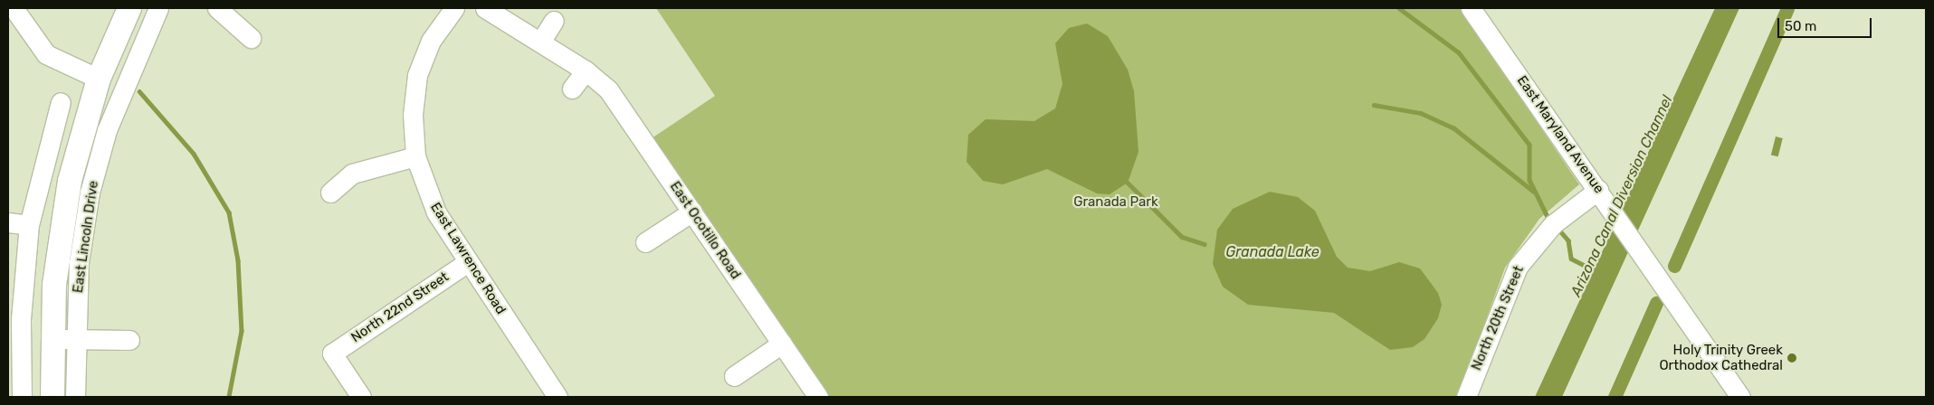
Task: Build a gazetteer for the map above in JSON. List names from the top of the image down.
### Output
{
  "streets": {
    "main road": ["East Lincoln Drive"],
    "street": [
      "East Maryland Avenue",
      "East Ocotillo Road",
      "East Lawrence Road",
      "North 22nd Street",
      "North 20th Street"
    ]
  },
  "crossings": [
    ["East Maryland Avenue", "North 20th Street"],
    ["East Lawrence Road", "North 22nd Street"]
  ],
  "water": ["Arizona Canal Diversion Channel", "Granada Lake"],
  "parks": ["Granada Park"],
  "places": ["Holy Trinity Greek Orthodox Cathedral"],
  "scale_bar": "50 m"
}
